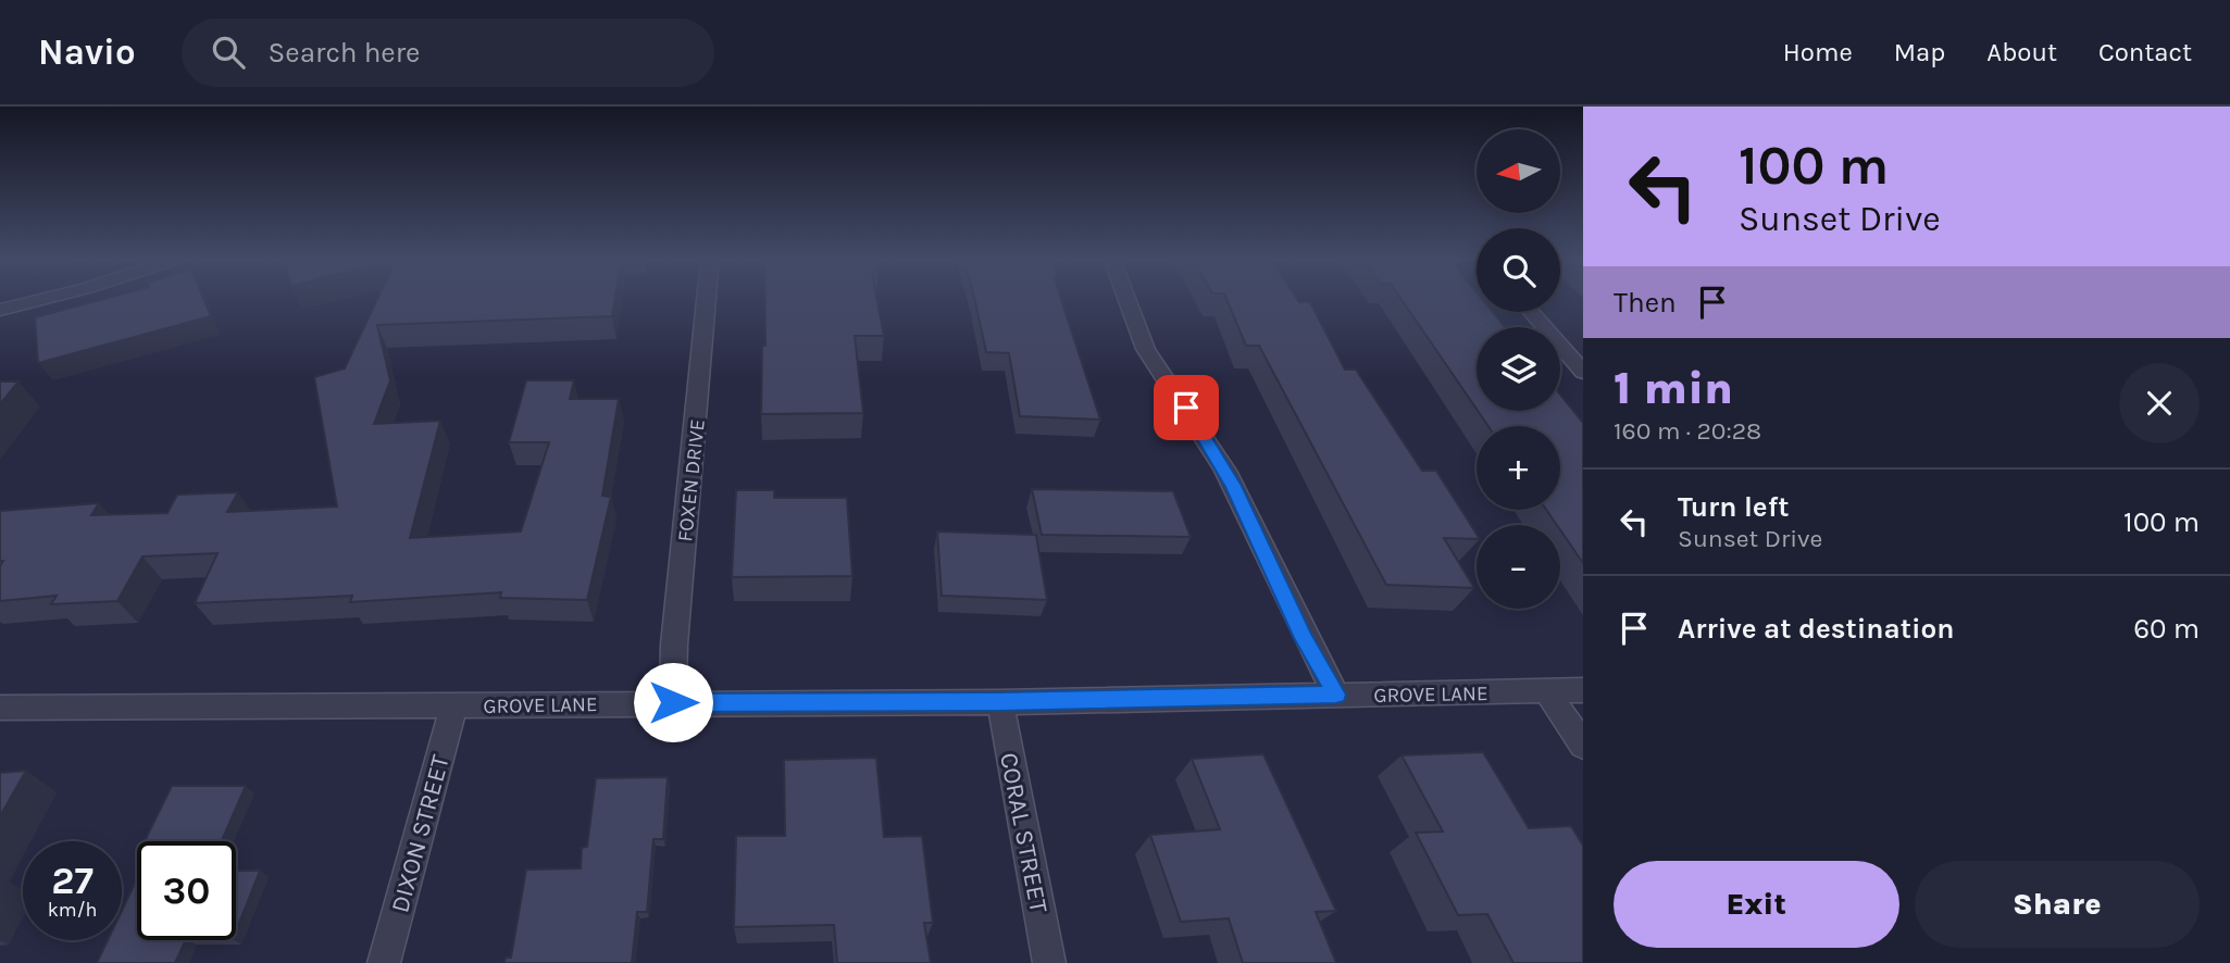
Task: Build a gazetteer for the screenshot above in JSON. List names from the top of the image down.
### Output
{
  "streets": {
    "street": [
      "FOXEN DRIVE",
      "GROVE LANE",
      "CORAL STREET",
      "DIXON STREET"
    ]
  },
  "crossings": [
    ["FOXEN DRIVE", "GROVE LANE"],
    ["GROVE LANE", "CORAL STREET"],
    ["GROVE LANE", "DIXON STREET"]
  ],
  "north": "left",
  "page": {
    "header": "Navio",
    "search": "Search here",
    "nav": [
      "Home",
      "Map",
      "About",
      "Contact"
    ],
    "turn": ["100 m", "Sunset Drive"],
    "map_buttons": ["+", "−"],
    "then": "Then",
    "heading": ["1 min", "160 m · 20:28"],
    "list": [
      {
        "name": "Turn left",
        "note": "Sunset Drive",
        "value": "100 m"
      },
      {
        "name": "Arrive at destination",
        "value": "60 m"
      }
    ],
    "speed": "27 km/h",
    "limit": "30",
    "buttons": ["Exit", "Share"]
  }
}
